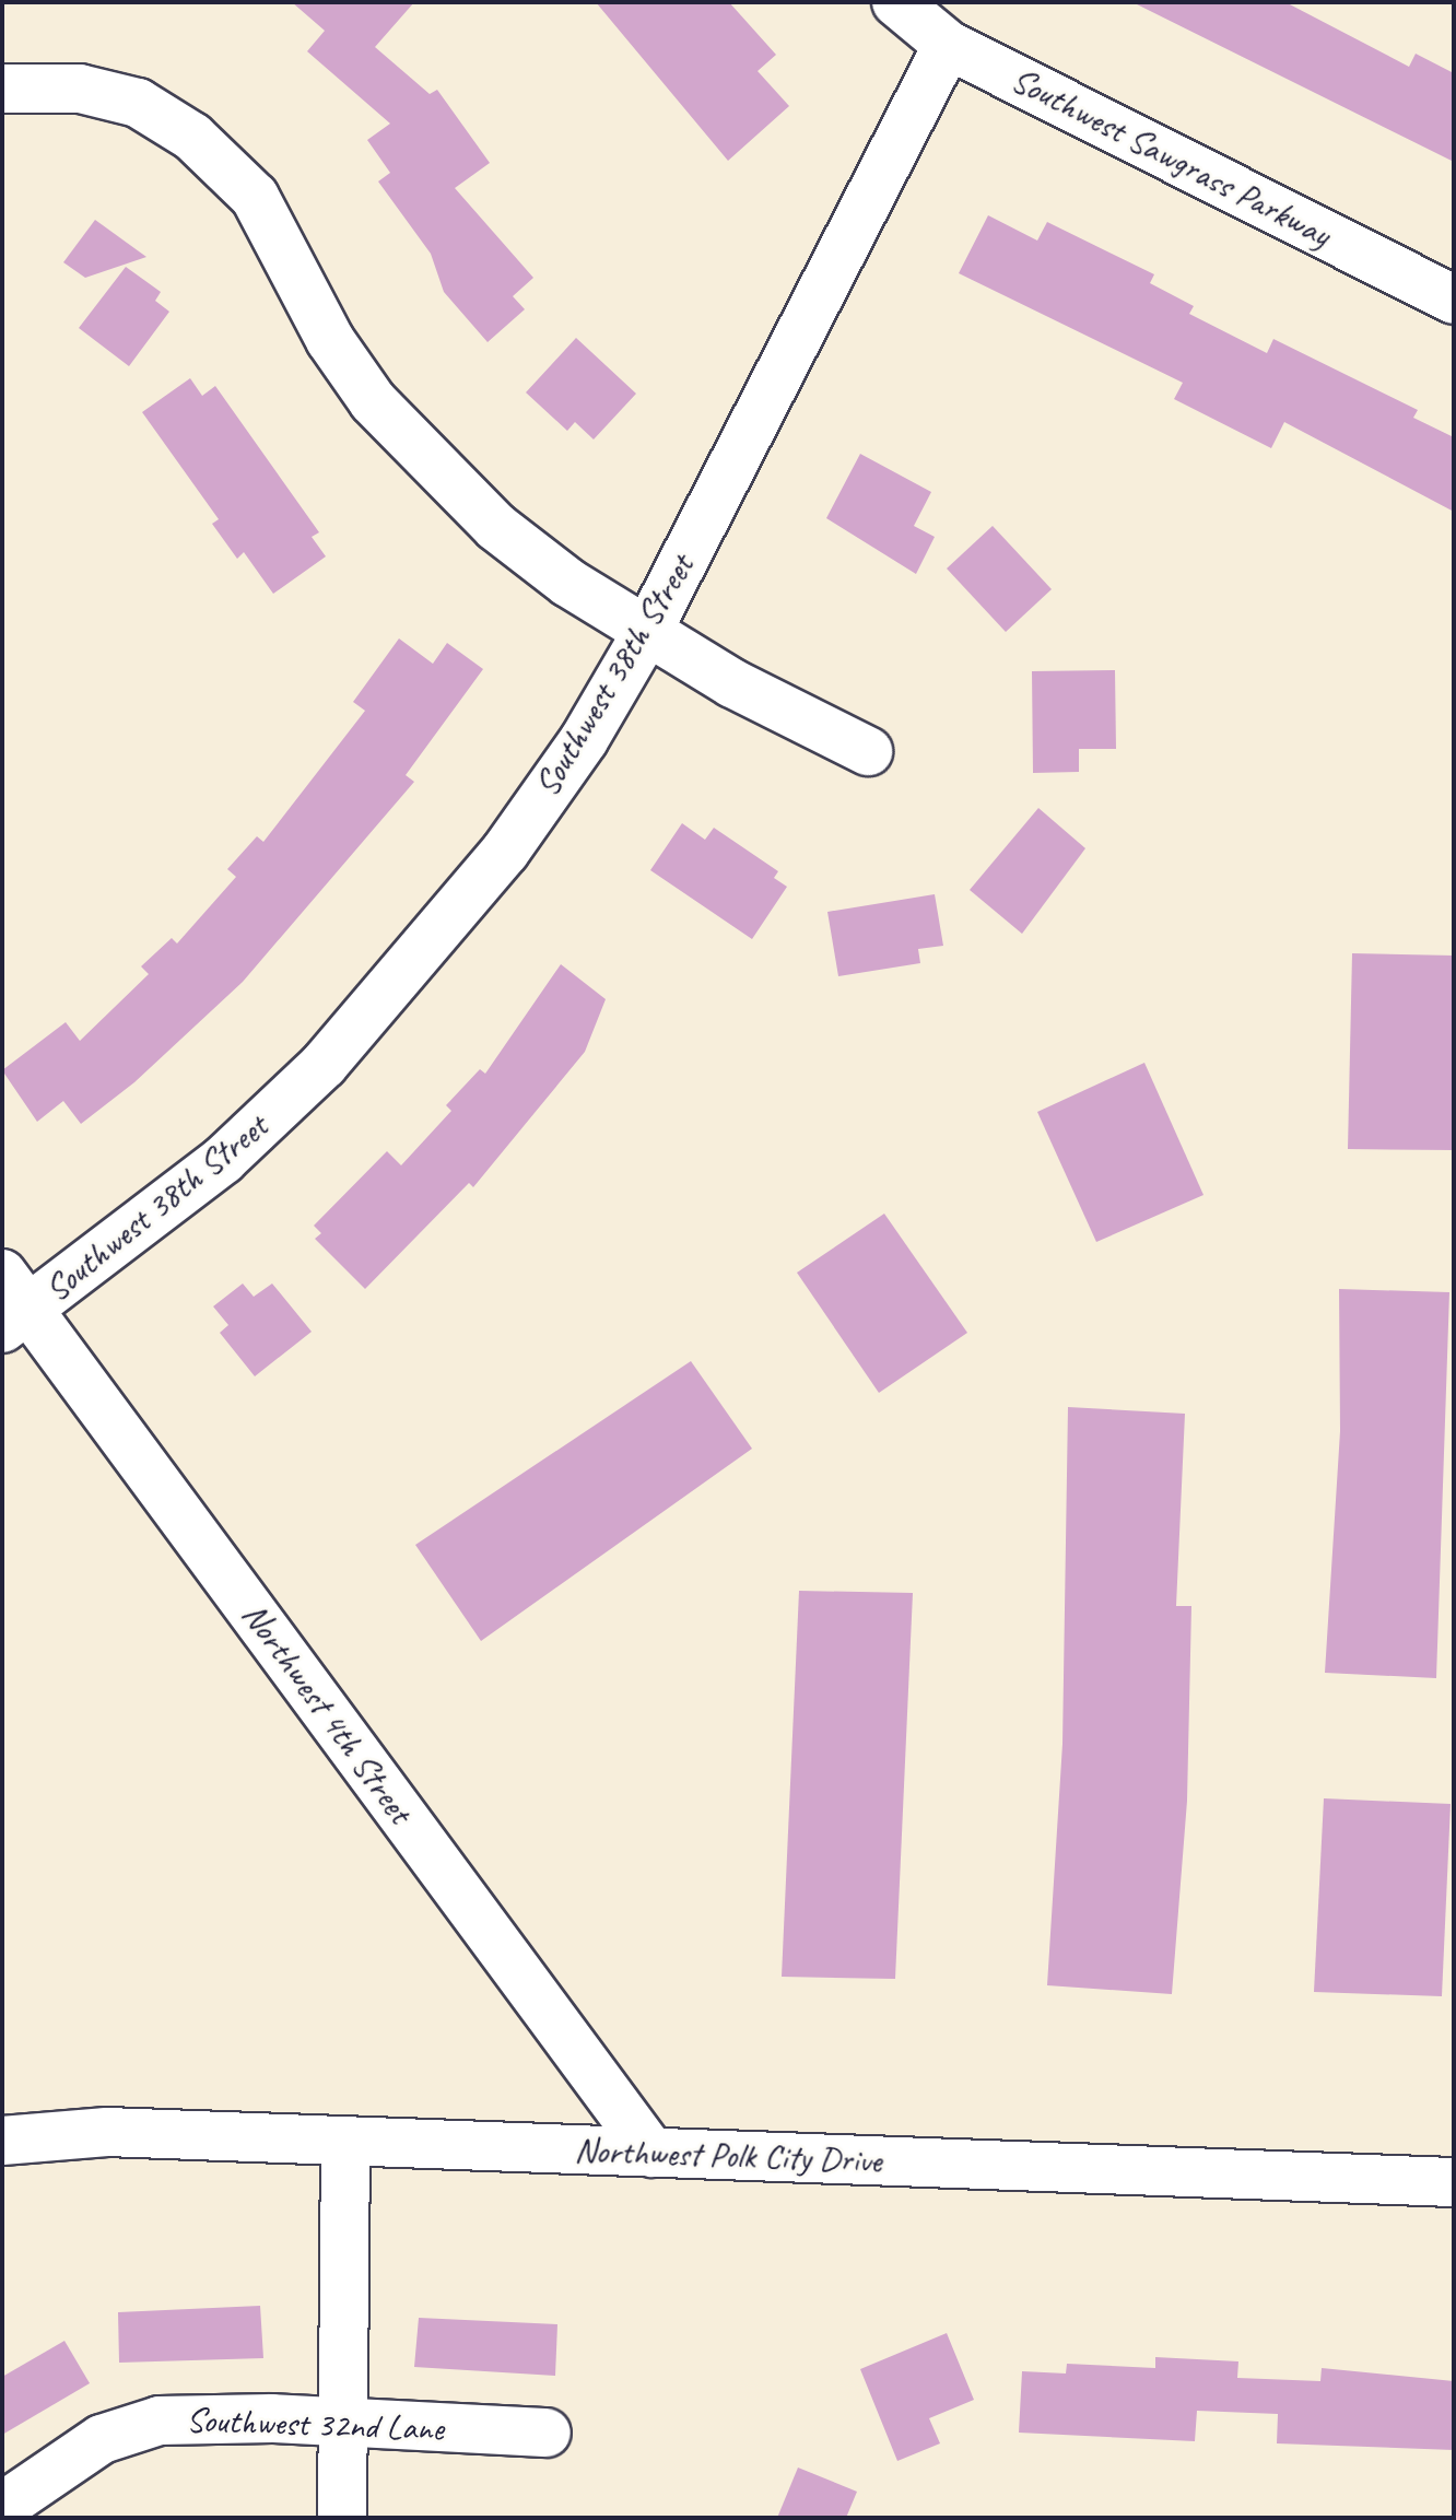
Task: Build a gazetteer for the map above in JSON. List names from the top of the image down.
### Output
{
  "streets": {
    "street": [
      "Southwest Sawgrass Parkway",
      "Southwest 38th Street",
      "Northwest 4th Street",
      "Northwest Polk City Drive",
      "Southwest 32nd Lane"
    ]
  },
  "crossings": [
    ["Southwest Sawgrass Parkway", "Southwest 38th Street"],
    ["Southwest 38th Street", "Northwest 4th Street"],
    ["Northwest 4th Street", "Northwest Polk City Drive"]
  ]
}
